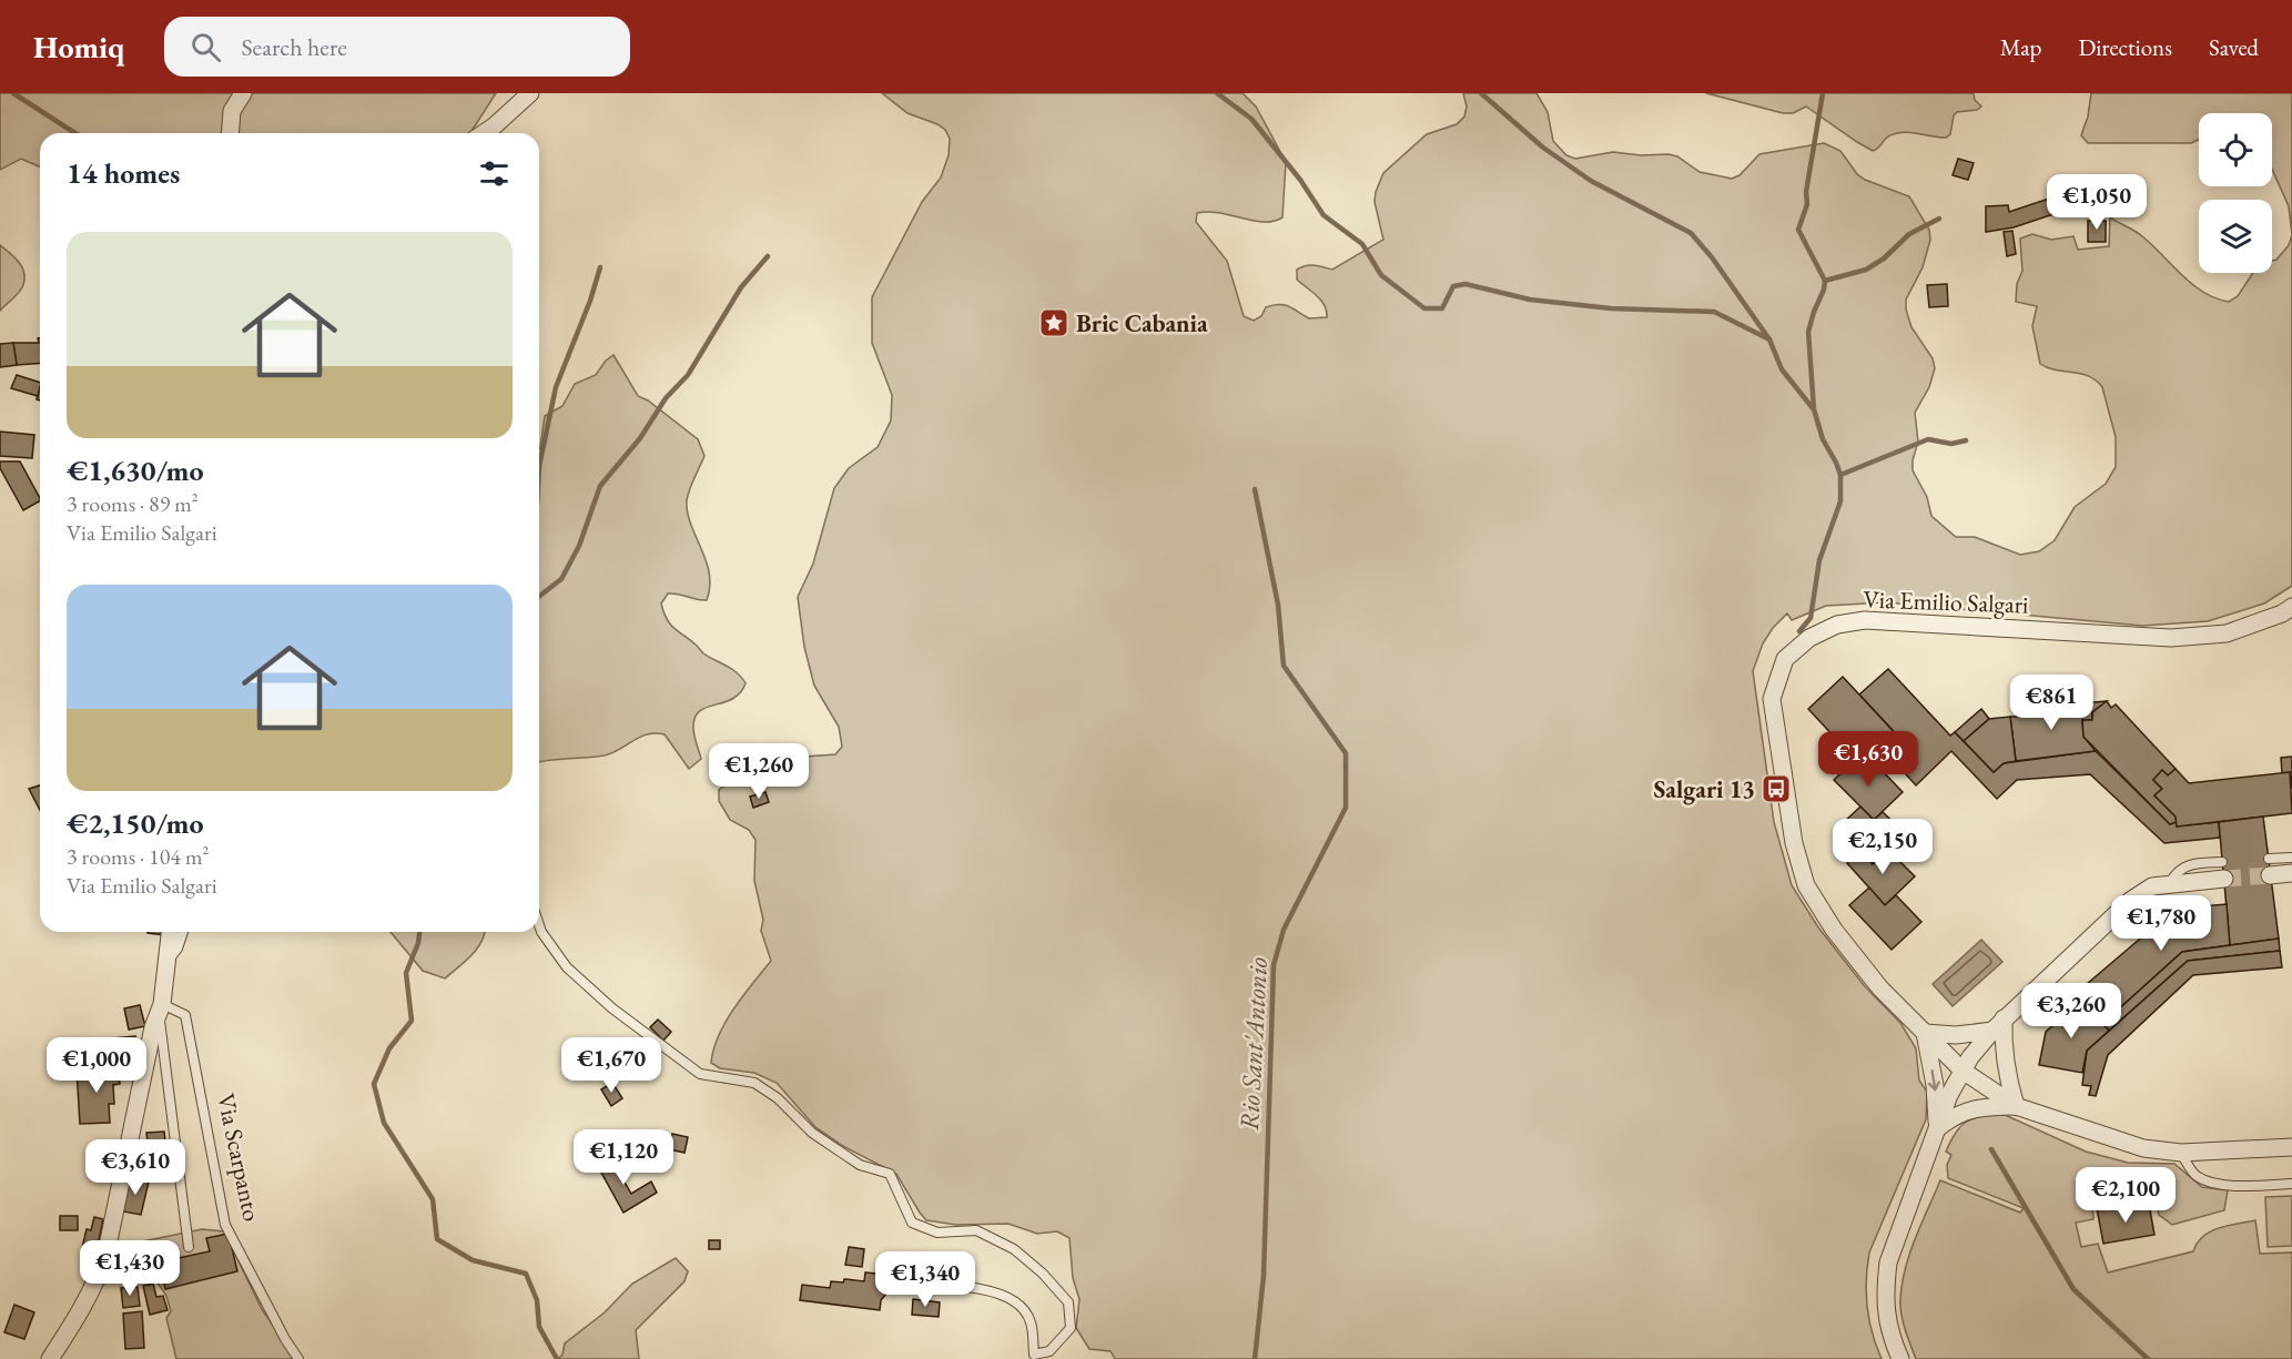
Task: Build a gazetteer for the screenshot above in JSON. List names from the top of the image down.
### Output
{
  "streets": {
    "street": ["Via Emilio Salgari"],
    "lane": ["Via Scarpanto"]
  },
  "water": ["Rio Sant'Antonio"],
  "places": {
    "place": ["Bric Cabania"],
    "bus stop": ["Salgari 13"]
  },
  "page": {
    "header": "Homiq",
    "search": "Search here",
    "nav": ["Map", "Directions", "Saved"],
    "heading": "14 homes",
    "price": [
      "€1,050",
      "€861",
      "€1,630",
      "€1,260",
      "€2,150",
      "€1,780",
      "€3,260",
      "€1,000",
      "€1,670",
      "€1,120",
      "€3,610",
      "€2,100",
      "€1,430",
      "€1,340"
    ],
    "list": [
      {
        "name": "€1,630/mo",
        "note": "3 rooms · 89 m² · Via Emilio Salgari"
      },
      {
        "name": "€2,150/mo",
        "note": "3 rooms · 104 m² · Via Emilio Salgari"
      }
    ]
  }
}
